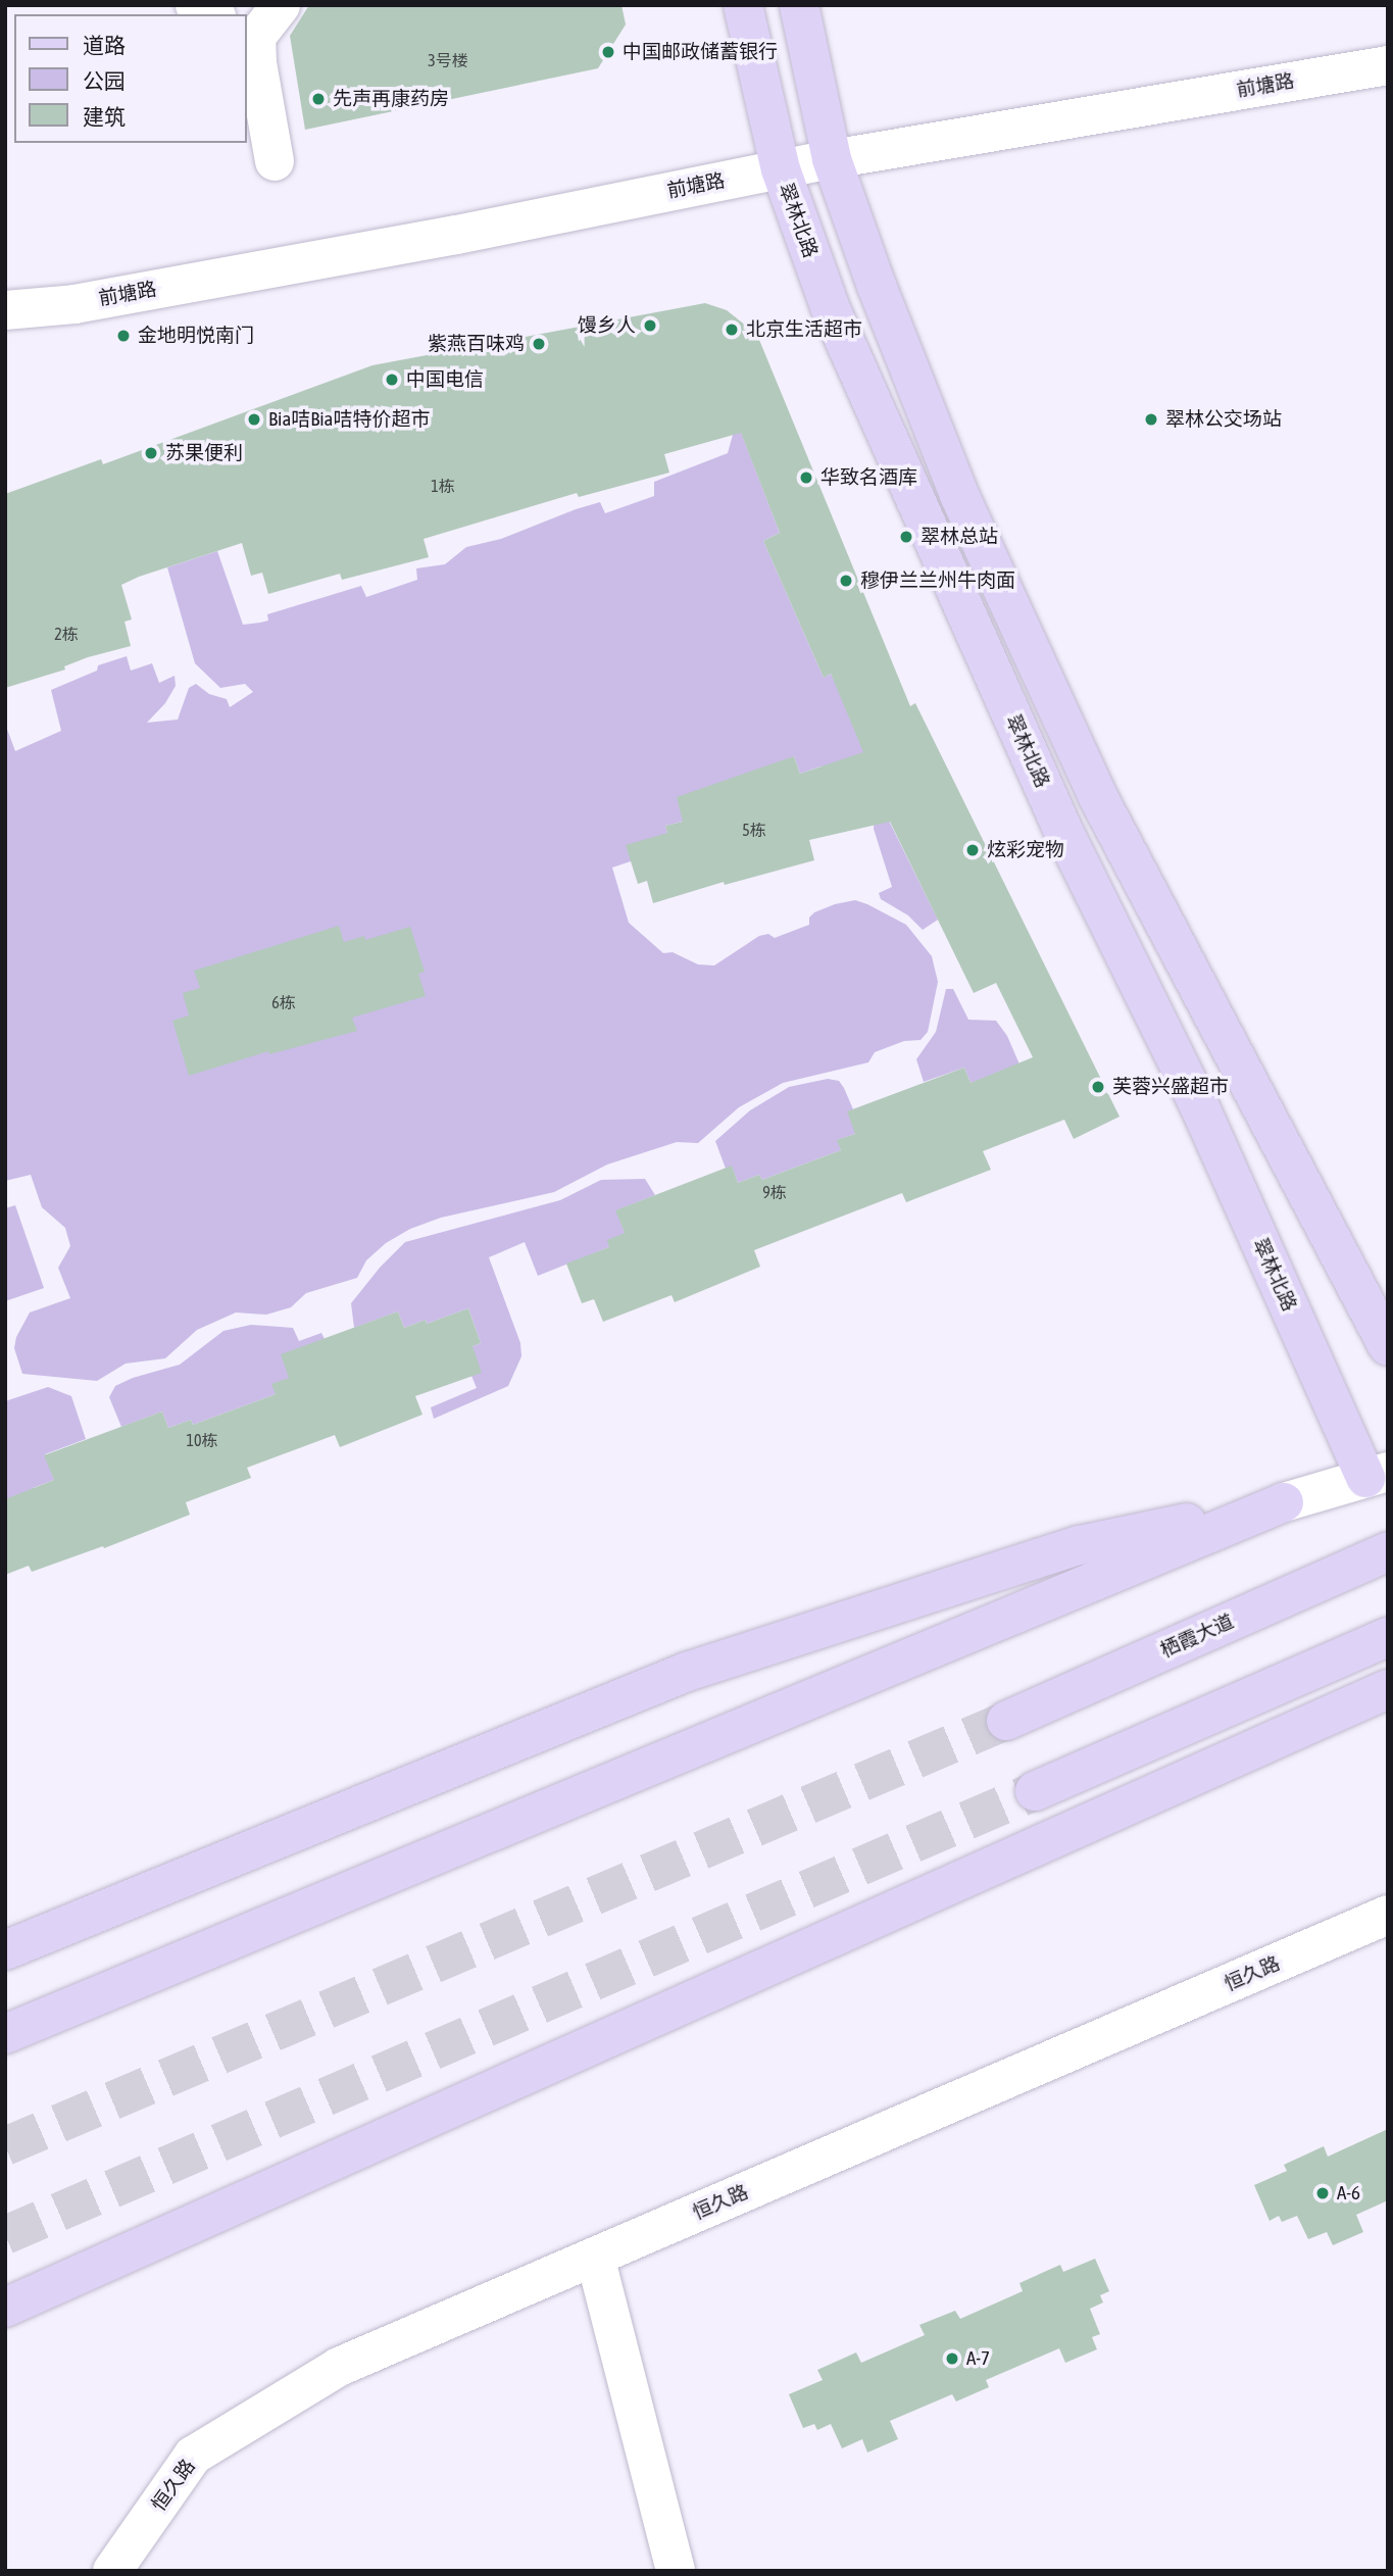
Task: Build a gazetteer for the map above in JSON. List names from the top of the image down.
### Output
{
  "streets": {
    "main road": ["翠林北路", "栖霞大道"],
    "street": ["前塘路", "恒久路"]
  },
  "crossings": [
    ["前塘路", "翠林北路"]
  ],
  "places": [
    "中国邮政储蓄银行",
    "先声再康药房",
    "馒乡人",
    "北京生活超市",
    "金地明悦南门",
    "紫燕百味鸡",
    "中国电信",
    "Bia咭Bia咭特价超市",
    "翠林公交场站",
    "苏果便利",
    "华致名酒库",
    "翠林总站",
    "穆伊兰兰州牛肉面",
    "炫彩宠物",
    "芙蓉兴盛超市",
    "A-6",
    "A-7"
  ],
  "house_numbers": [
    "3号楼",
    "1栋",
    "2栋",
    "5栋",
    "6栋",
    "9栋",
    "10栋"
  ],
  "legend": ["道路", "公园", "建筑"]
}
